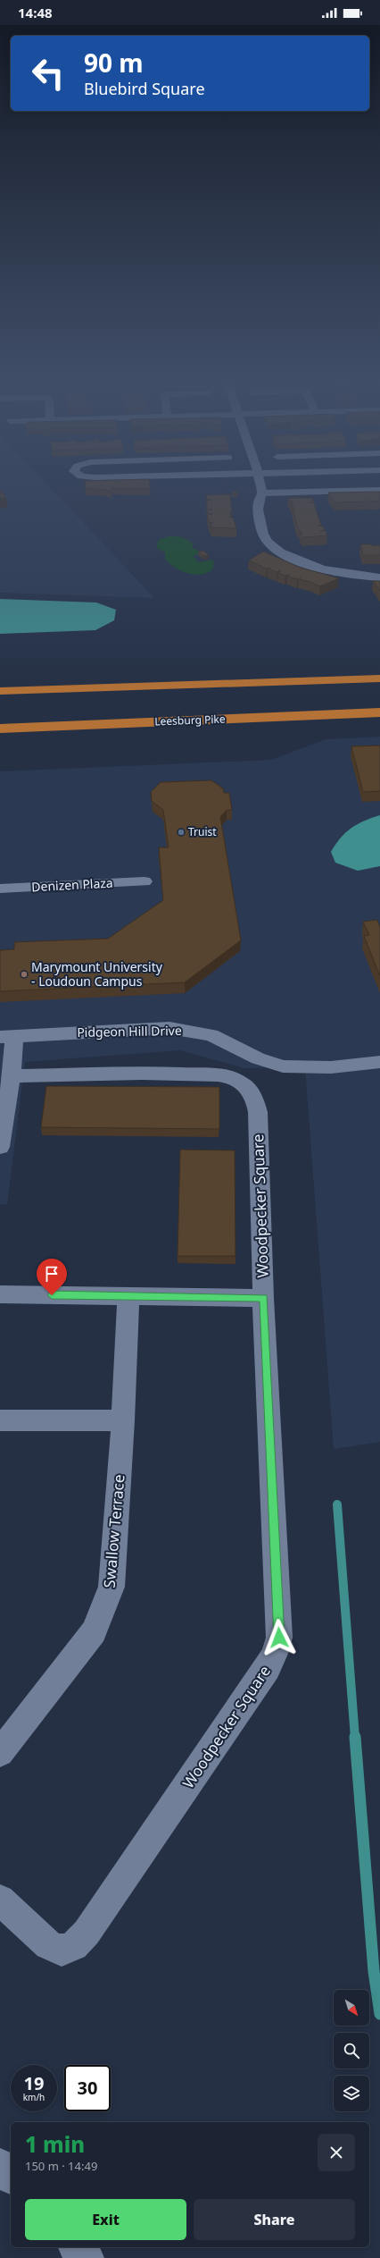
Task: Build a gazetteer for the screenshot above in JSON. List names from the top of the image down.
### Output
{
  "streets": {
    "highway": ["Leesburg Pike"],
    "street": [
      "Denizen Plaza",
      "Pidgeon Hill Drive",
      "Woodpecker Square",
      "Swallow Terrace"
    ]
  },
  "places": ["Truist", "Marymount University - Loudoun Campus"],
  "north": "bottom right",
  "page": {
    "status": "14:48",
    "turn": ["90 m", "Bluebird Square"],
    "speed": "19 km/h",
    "limit": "30",
    "heading": ["1 min", "150 m · 14:49"],
    "buttons": ["Exit", "Share"]
  }
}
